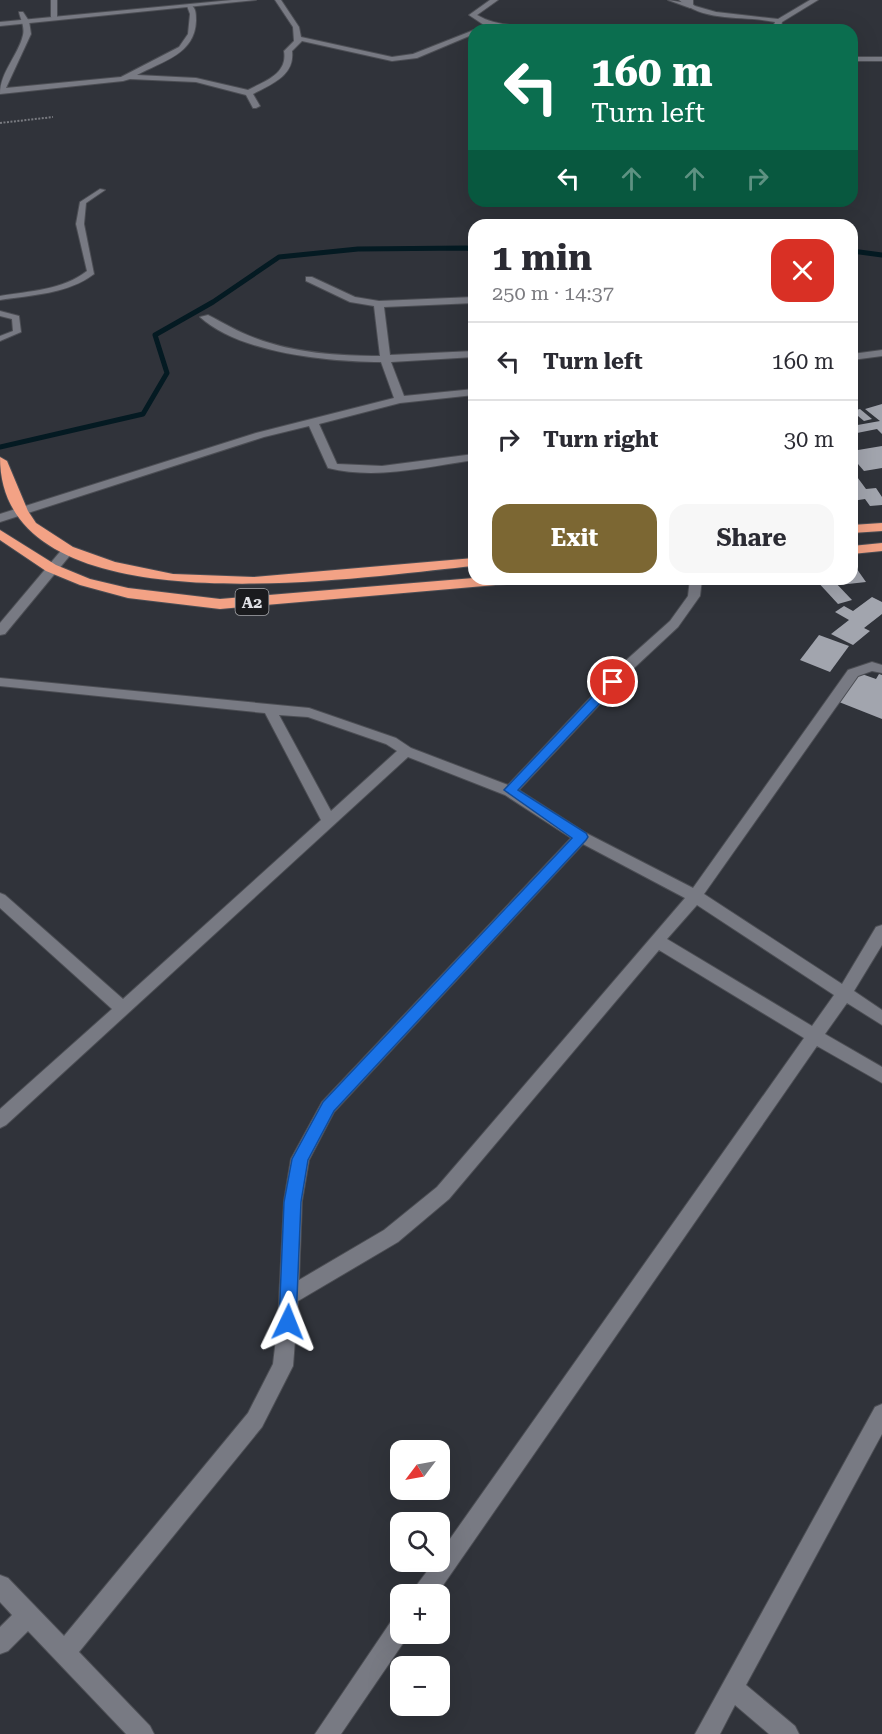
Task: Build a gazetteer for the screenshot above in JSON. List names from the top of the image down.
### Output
{
  "streets": {
    "highway": ["A2"]
  },
  "north": "bottom left",
  "page": {
    "turn": ["160 m", "Turn left"],
    "heading": ["1 min", "250 m · 14:37"],
    "list": [
      {
        "name": "Turn left",
        "value": "160 m"
      },
      {
        "name": "Turn right",
        "value": "30 m"
      }
    ],
    "buttons": ["Exit", "Share"],
    "map_buttons": ["+", "−"]
  }
}
